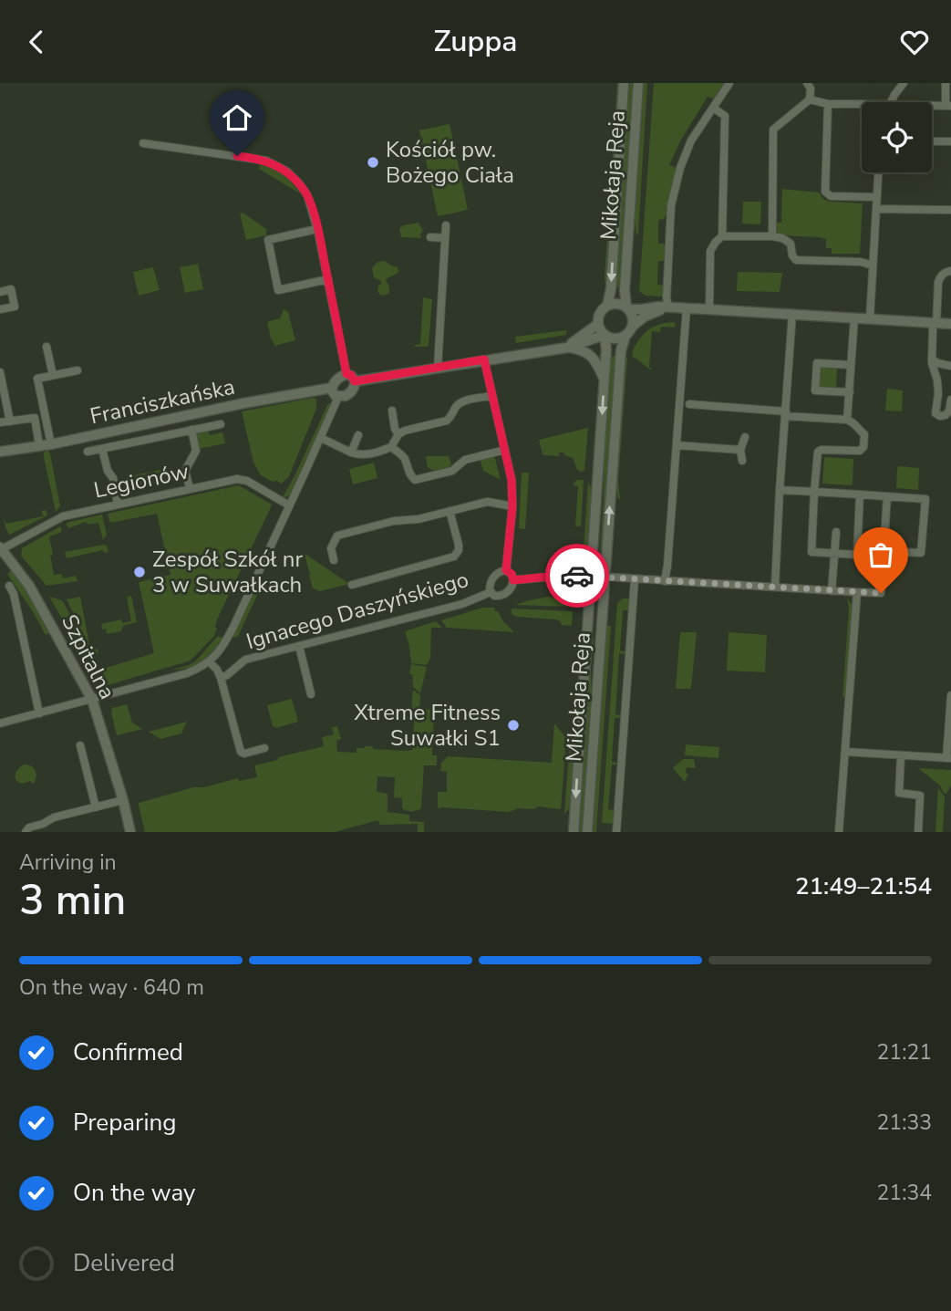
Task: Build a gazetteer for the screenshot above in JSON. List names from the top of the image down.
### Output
{
  "streets": {
    "street": [
      "Mikołaja Reja",
      "Franciszkańska",
      "Legionów",
      "Ignacego Daszyńskiego",
      "Szpitalna"
    ]
  },
  "crossings": [
    ["Franciszkańska", "Ignacego Daszyńskiego"],
    ["Legionów", "Ignacego Daszyńskiego"],
    ["Legionów", "Szpitalna"]
  ],
  "places": ["Kościół pw. Bożego Ciała", "Zespół Szkół nr 3 w Suwałkach", "Xtreme Fitness Suwałki S1"],
  "page": {
    "header": "Zuppa",
    "heading": ["3 min", "Arriving in", "21:49–21:54"],
    "bar": "On the way · 640 m",
    "list": [
      ["Confirmed", "21:21"],
      ["Preparing", "21:33"],
      ["On the way", "21:34"],
      "Delivered"
    ]
  }
}
